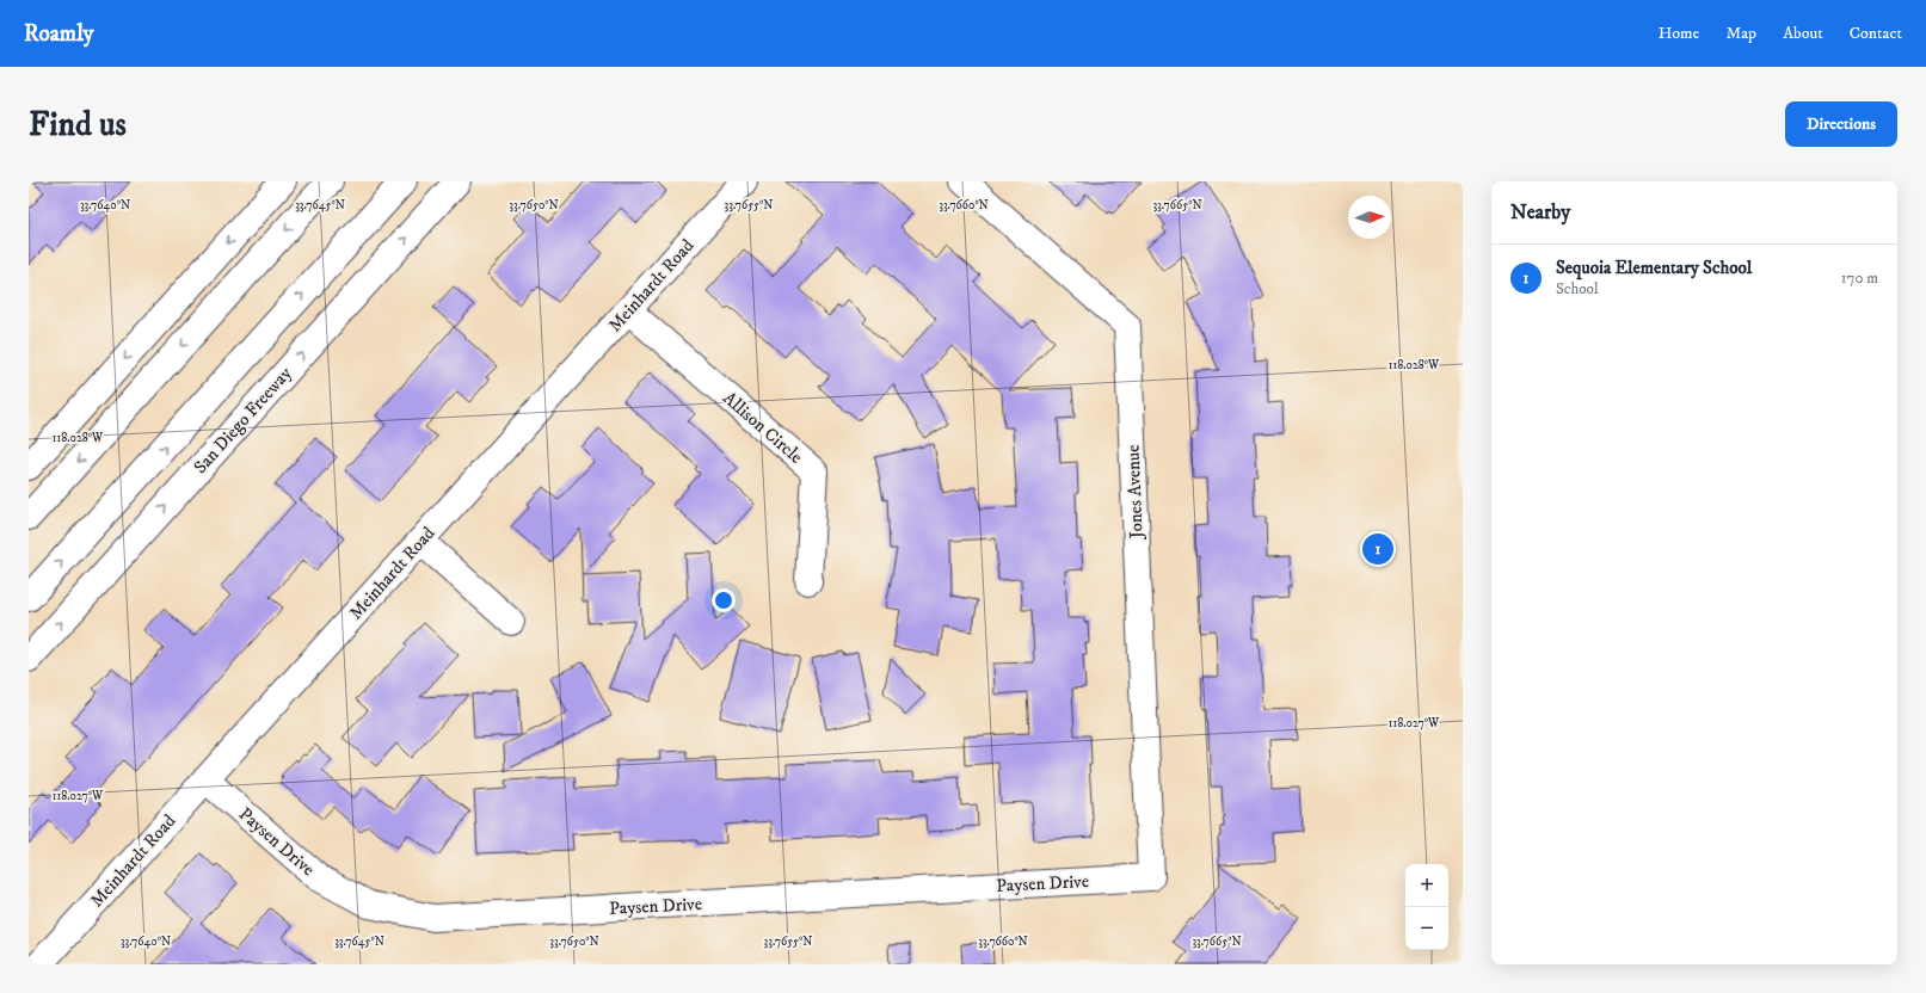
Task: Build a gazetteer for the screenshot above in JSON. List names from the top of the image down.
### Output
{
  "streets": {
    "main road": [
      "Meinhardt Road",
      "San Diego Freeway",
      "Allison Circle",
      "Jones Avenue",
      "Paysen Drive"
    ]
  },
  "crossings": [
    ["Meinhardt Road", "Allison Circle"],
    ["Meinhardt Road", "Paysen Drive"],
    ["Jones Avenue", "Paysen Drive"]
  ],
  "north": "right",
  "page": {
    "header": "Roamly",
    "nav": [
      "Home",
      "Map",
      "About",
      "Contact"
    ],
    "buttons": "Directions",
    "title": "Find us",
    "heading": "Nearby",
    "list": [
      {
        "mark": "1",
        "name": "Sequoia Elementary School",
        "note": "School",
        "value": "170 m"
      }
    ],
    "pins": "1",
    "map_buttons": ["+", "−"]
  },
  "coordinates": [
    "33.7640°N",
    "33.7645°N",
    "33.7650°N",
    "33.7655°N",
    "33.7660°N",
    "33.7665°N",
    "118.028°W",
    "118.027°W"
  ]
}
